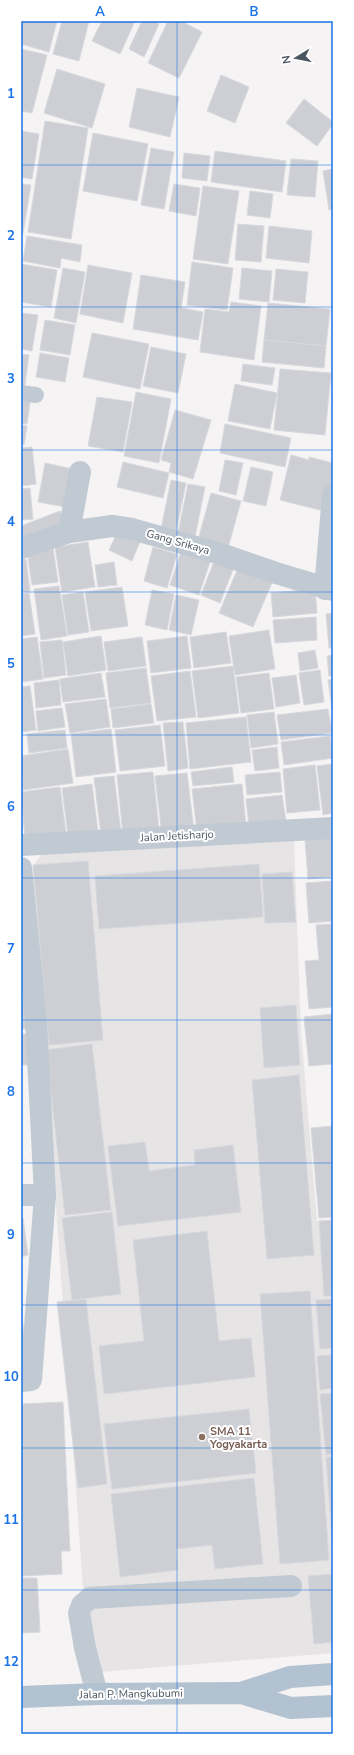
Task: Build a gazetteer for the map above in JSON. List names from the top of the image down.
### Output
{
  "streets": {
    "main road": ["Jalan P. Mangkubumi"],
    "street": ["Gang Srikaya", "Jalan Jetisharjo"]
  },
  "places": ["SMA 11 Yogyakarta"],
  "north": "left",
  "grid": {
    "columns": ["A", "B"],
    "rows": [
      "1",
      "2",
      "3",
      "4",
      "5",
      "6",
      "7",
      "8",
      "9",
      "10",
      "11",
      "12"
    ]
  }
}
